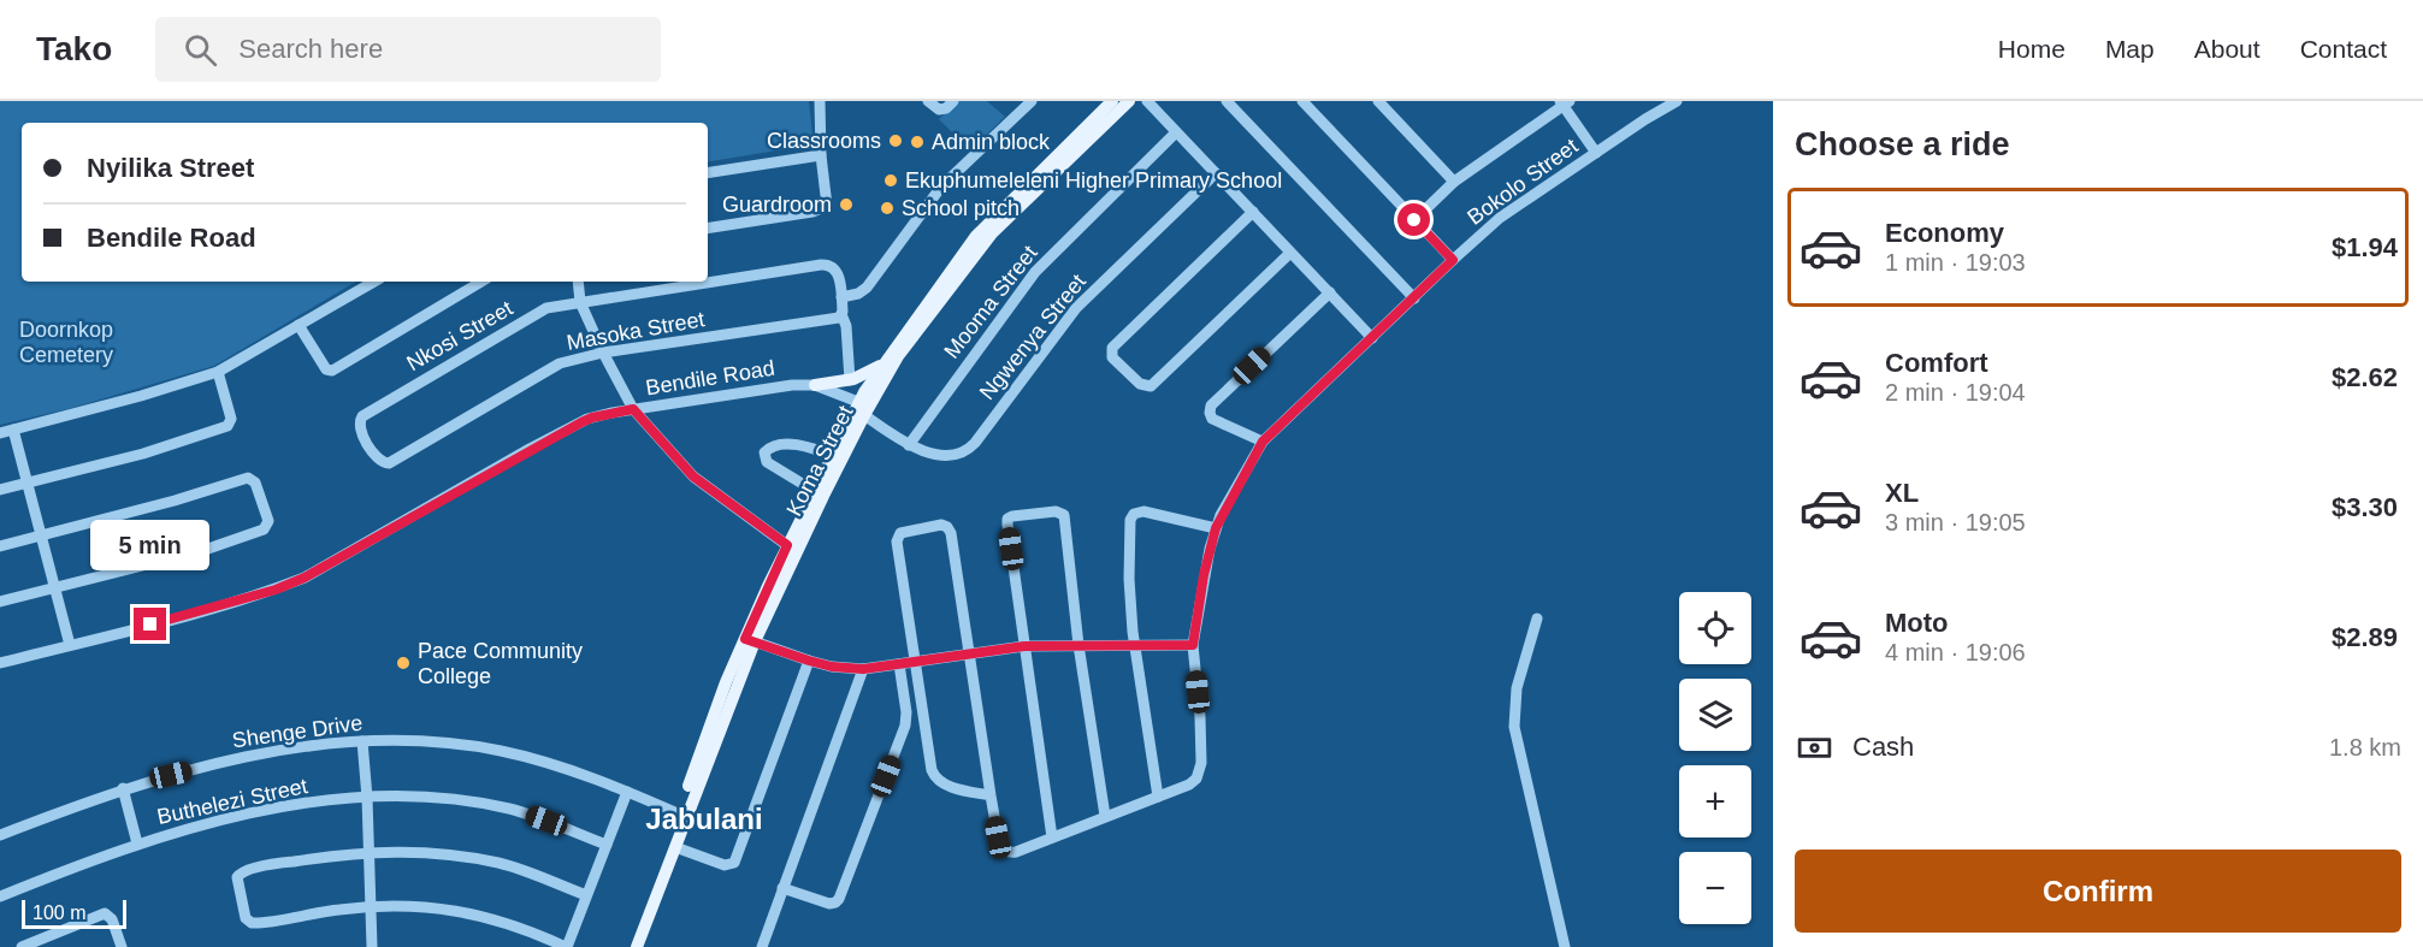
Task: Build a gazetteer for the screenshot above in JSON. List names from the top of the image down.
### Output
{
  "streets": {
    "main road": ["Koma Street"],
    "street": [
      "Bokolo Street",
      "Mooma Street",
      "Masoka Street",
      "Nkosi Street",
      "Ngwenya Street",
      "Bendile Road",
      "Shenge Drive",
      "Buthelezi Street"
    ]
  },
  "crossings": [
    ["Mooma Street", "Ngwenya Street"],
    ["Masoka Street", "Nkosi Street"],
    ["Ngwenya Street", "Bendile Road"],
    ["Ngwenya Street", "Koma Street"],
    ["Bendile Road", "Koma Street"],
    ["Koma Street", "Shenge Drive"]
  ],
  "districts": ["Jabulani"],
  "parks": ["Doornkop Cemetery"],
  "places": [
    "Classrooms",
    "Admin block",
    "Ekuphumeleleni Higher Primary School",
    "Guardroom",
    "School pitch",
    "Pace Community College"
  ],
  "scale_bar": "100 m",
  "page": {
    "header": "Tako",
    "search": "Search here",
    "nav": [
      "Home",
      "Map",
      "About",
      "Contact"
    ],
    "heading": "Choose a ride",
    "banner": ["Nyilika Street", "Bendile Road"],
    "list": [
      {
        "name": "Economy",
        "note": "1 min · 19:03",
        "value": "$1.94"
      },
      {
        "name": "Comfort",
        "note": "2 min · 19:04",
        "value": "$2.62"
      },
      {
        "name": "XL",
        "note": "3 min · 19:05",
        "value": "$3.30"
      },
      {
        "name": "Moto",
        "note": "4 min · 19:06",
        "value": "$2.89"
      }
    ],
    "bubble": "5 min",
    "map_buttons": ["+", "−"],
    "pay": ["Cash", "1.8 km"],
    "buttons": "Confirm",
    "scale": "100 m"
  }
}
